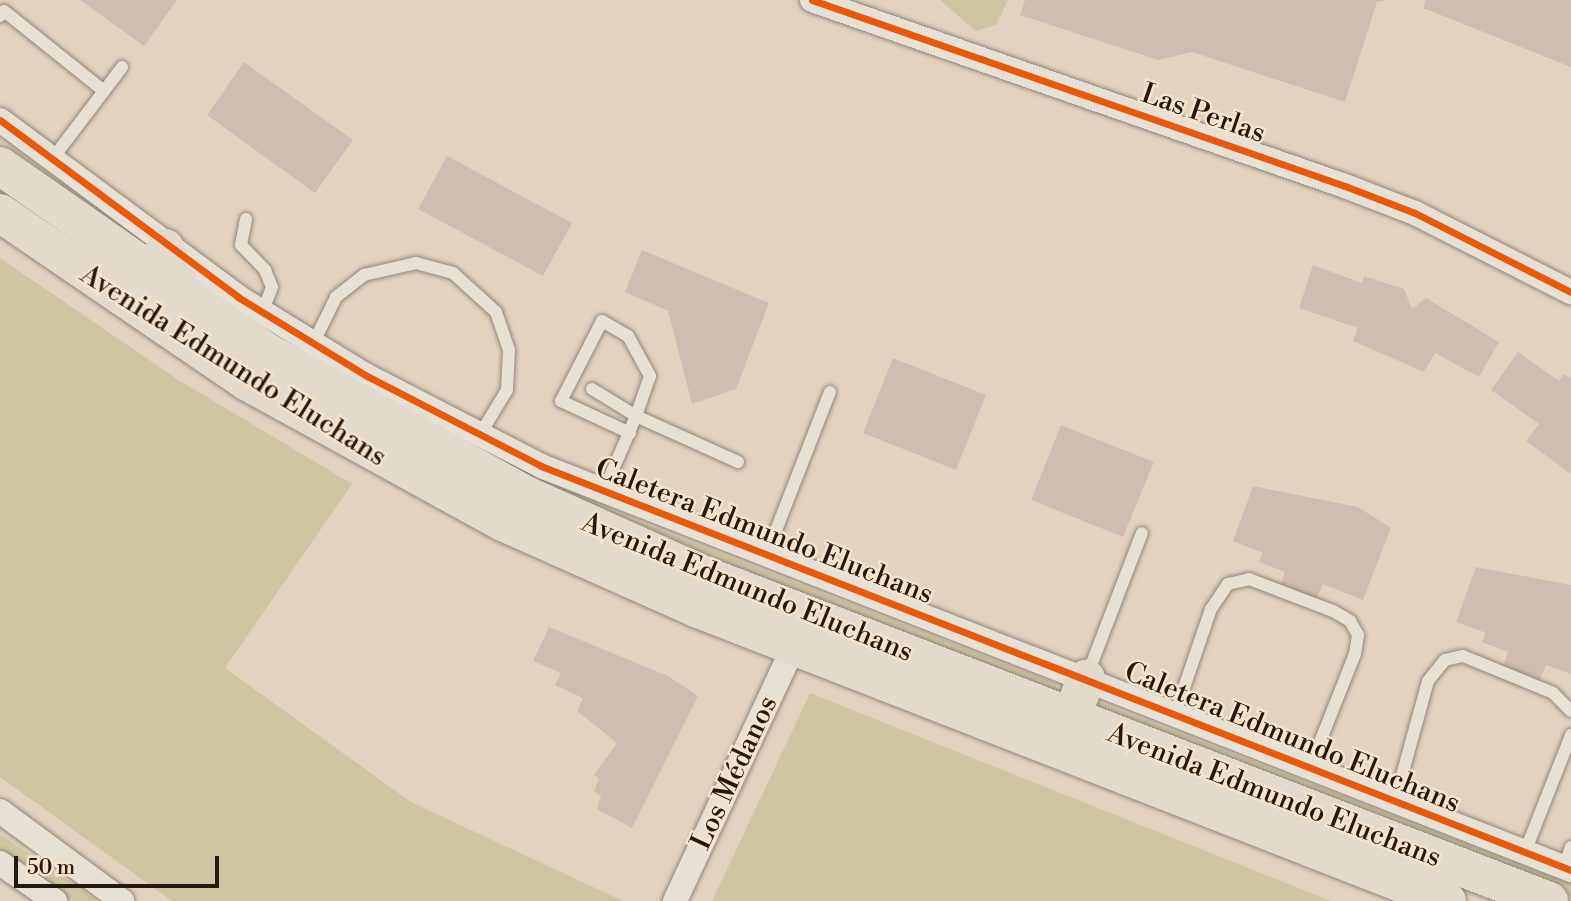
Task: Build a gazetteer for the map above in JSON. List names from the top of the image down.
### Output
{
  "streets": {
    "main road": ["Avenida Edmundo Eluchans"],
    "street": ["Las Perlas", "Caletera Edmundo Eluchans", "Los Médanos"]
  },
  "crossings": [
    ["Avenida Edmundo Eluchans", "Caletera Edmundo Eluchans"],
    ["Avenida Edmundo Eluchans", "Los Médanos"]
  ],
  "scale_bar": "50 m"
}
